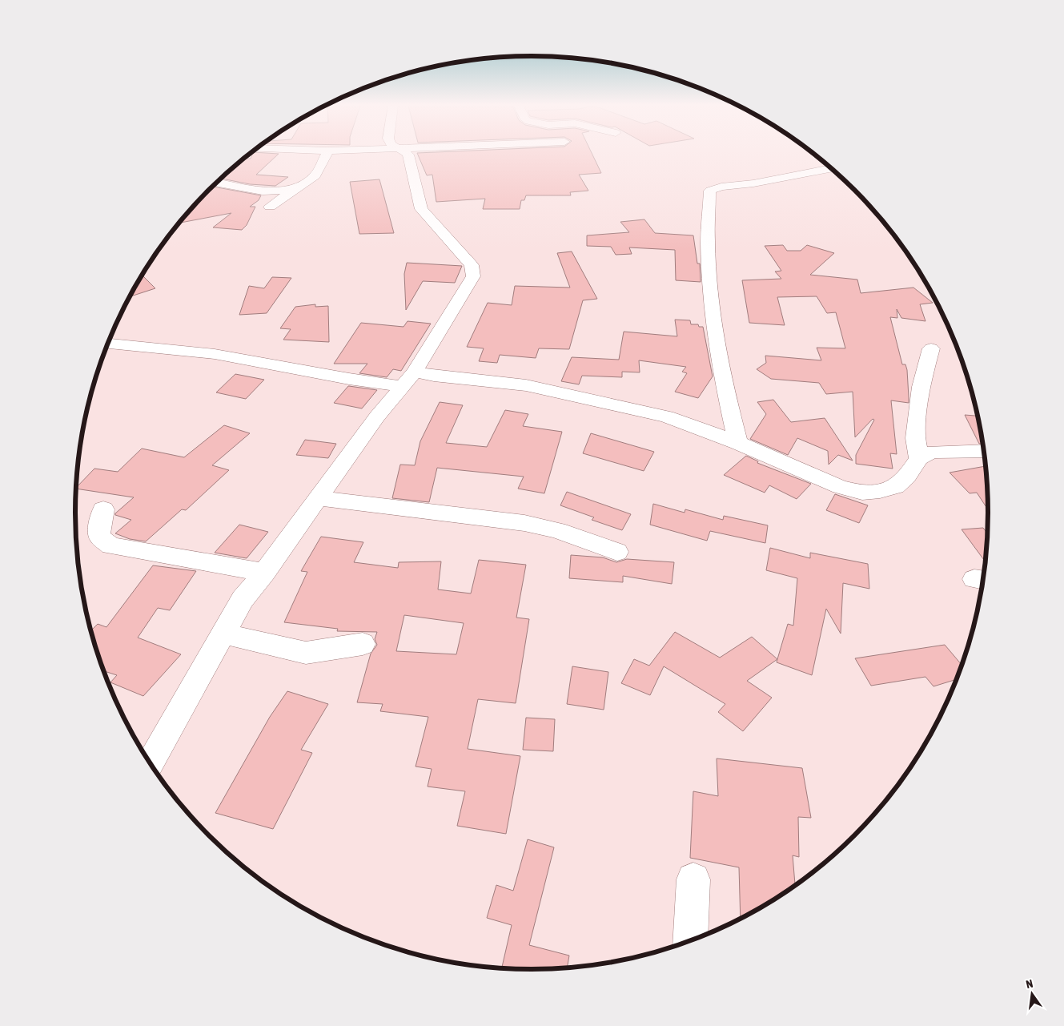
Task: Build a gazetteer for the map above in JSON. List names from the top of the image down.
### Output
{
  "north": "top"
}
